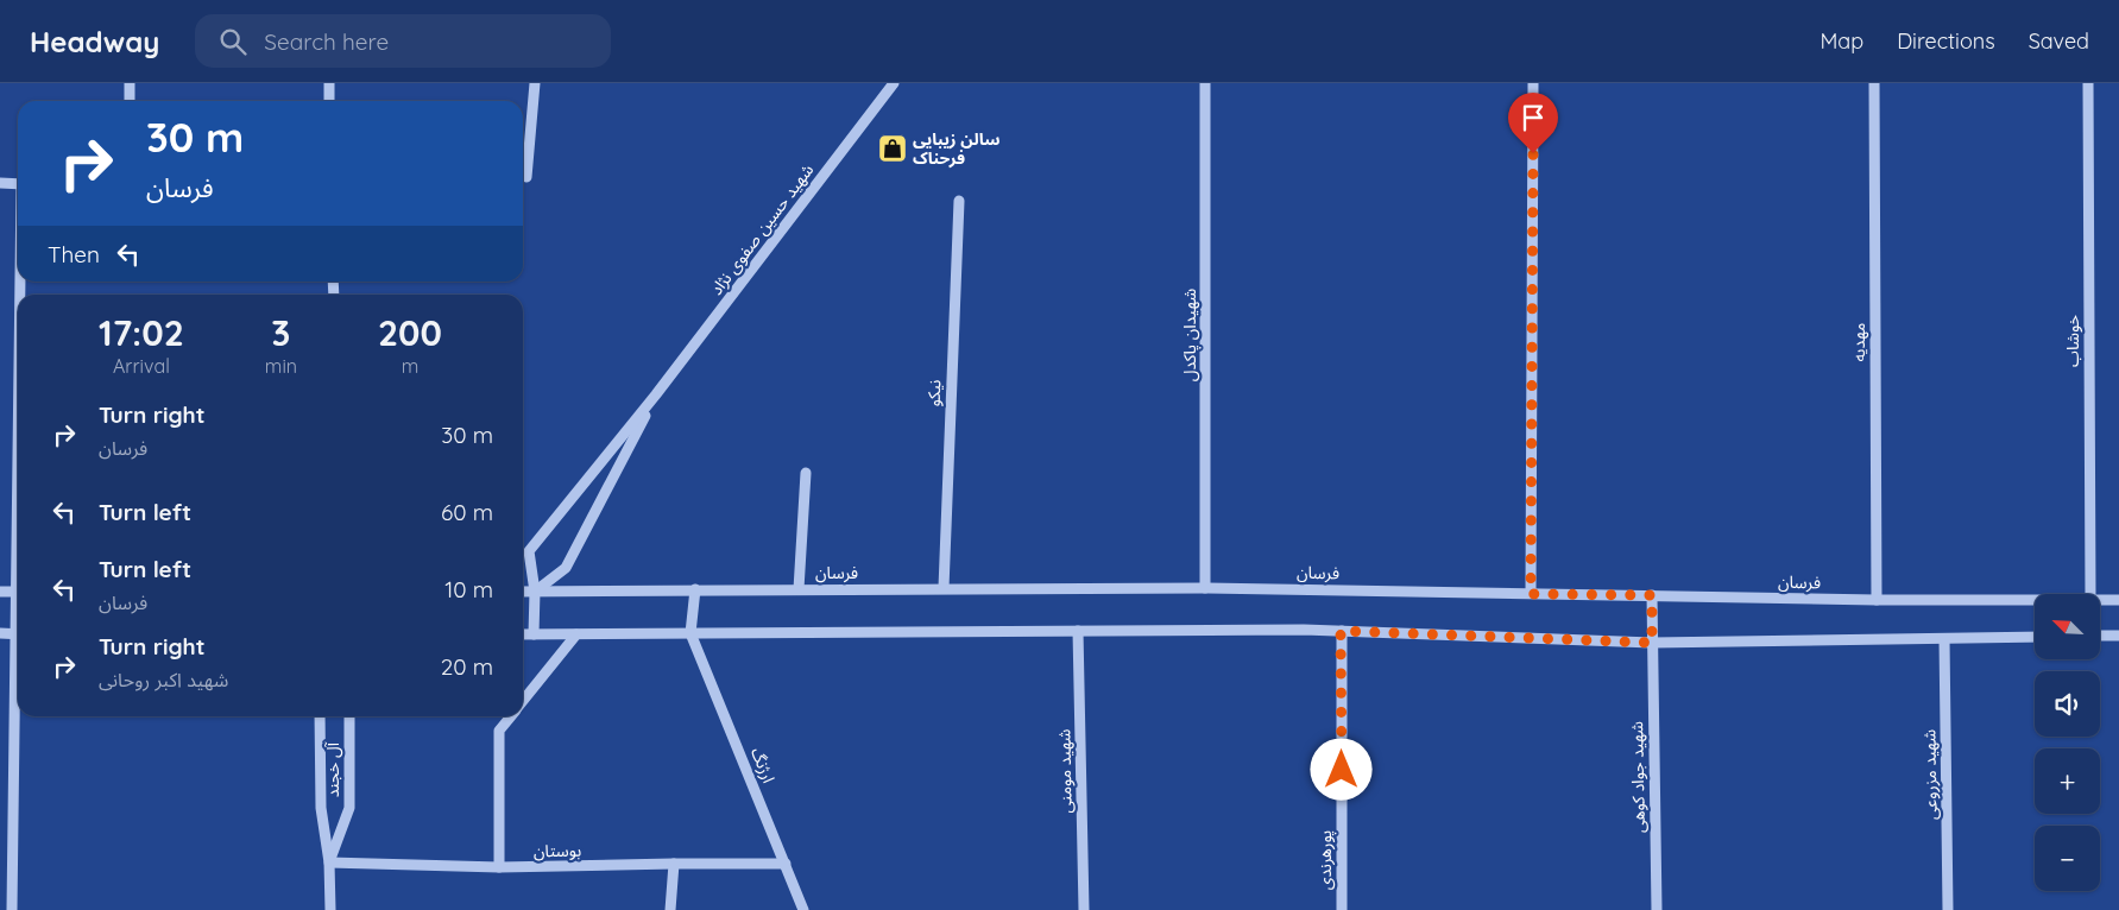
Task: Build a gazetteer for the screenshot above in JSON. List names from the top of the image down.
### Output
{
  "streets": {
    "street": [
      "شهید حسین صفوی نژاد",
      "شهیدان پاکدل",
      "خوشاب",
      "مهدیه",
      "نیکو",
      "فرسان",
      "ارژنگ",
      "آل خجند",
      "شهید مومنی",
      "شهید مزروعی",
      "شهید جواد کوهی",
      "بوستان",
      "پورهرندی"
    ]
  },
  "crossings": [
    ["شهیدان پاکدل", "فرسان"],
    ["مهدیه", "فرسان"],
    ["نیکو", "فرسان"],
    ["فرسان", "شهید جواد کوهی"],
    ["ارژنگ", "بوستان"],
    ["آل خجند", "بوستان"]
  ],
  "places": {
    "shop": ["سالن زیبایی فرحناک"]
  },
  "north": "top left",
  "page": {
    "header": "Headway",
    "search": "Search here",
    "nav": ["Map", "Directions", "Saved"],
    "turn": ["30 m", "فرسان"],
    "then": "Then",
    "eta": [
      "17:02",
      "Arrival",
      "3",
      "min",
      "200",
      "m"
    ],
    "list": [
      {
        "name": "Turn right",
        "note": "فرسان",
        "value": "30 m"
      },
      {
        "name": "Turn left",
        "value": "60 m"
      },
      {
        "name": "Turn left",
        "note": "فرسان",
        "value": "10 m"
      },
      {
        "name": "Turn right",
        "note": "شهید اکبر روحانی",
        "value": "20 m"
      }
    ],
    "map_buttons": ["+", "−"]
  }
}
